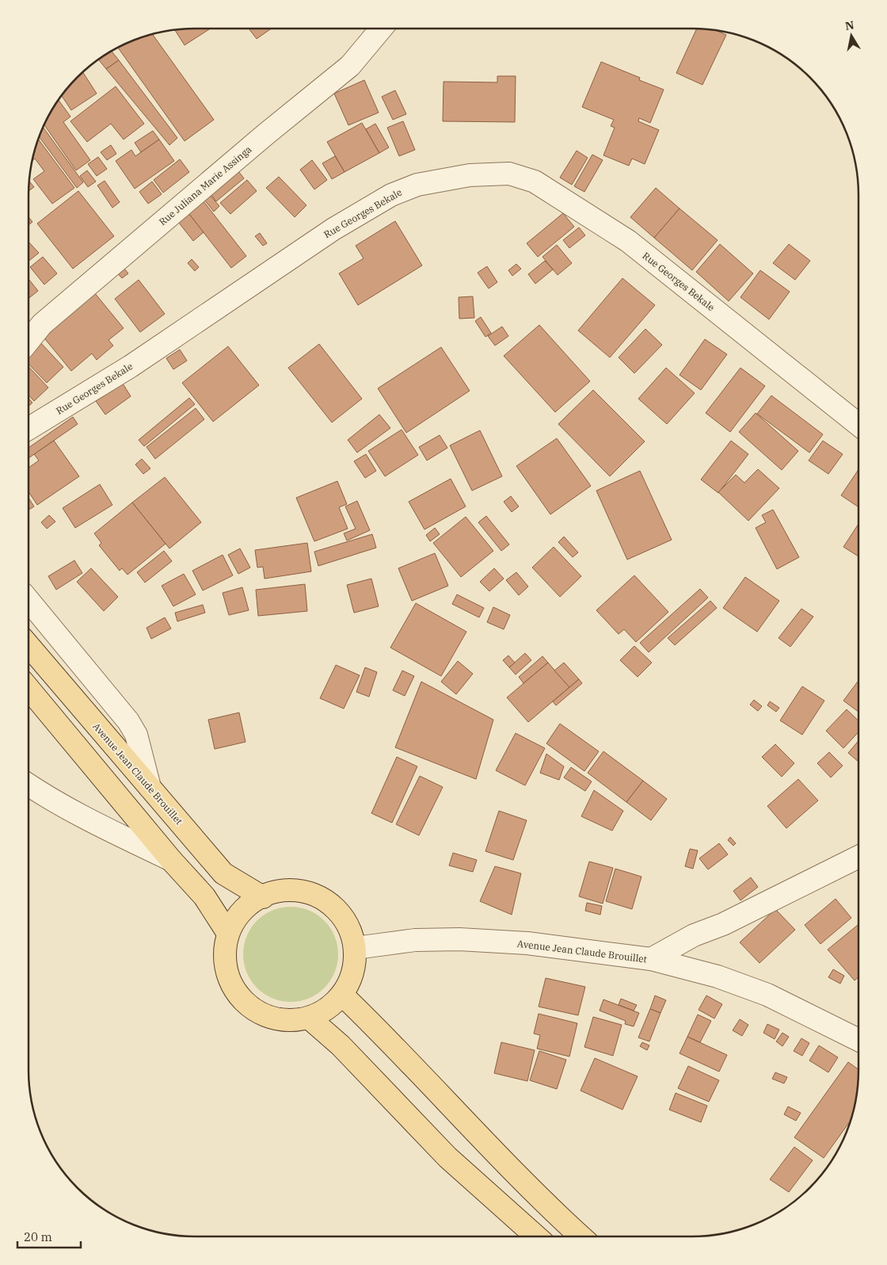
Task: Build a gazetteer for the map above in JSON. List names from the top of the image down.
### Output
{
  "streets": {
    "main road": ["Avenue Jean Claude Brouillet"],
    "street": ["Rue Juliana Marie Assinga", "Rue Georges Bekale"]
  },
  "scale_bar": "20 m",
  "north": "top"
}
